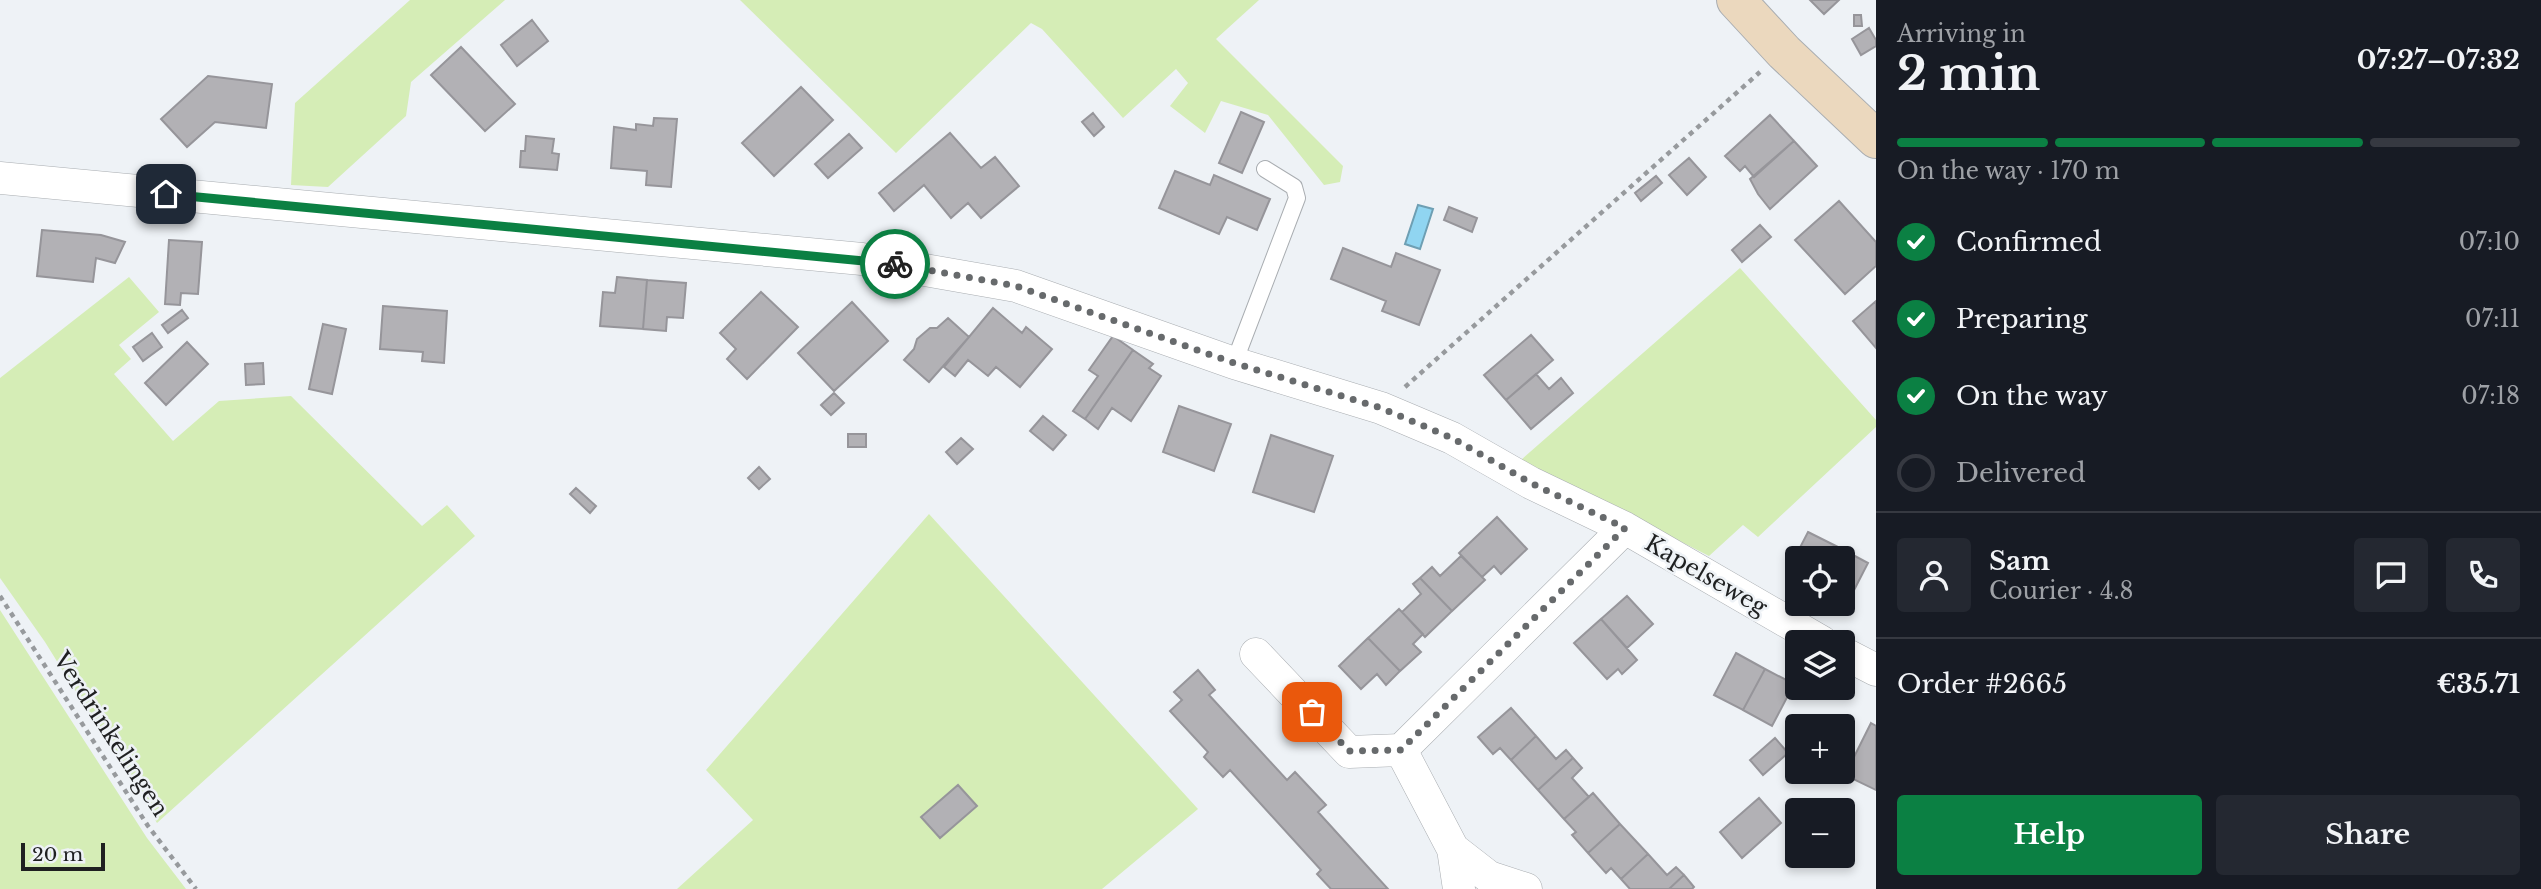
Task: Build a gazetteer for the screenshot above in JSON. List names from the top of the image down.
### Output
{
  "streets": {
    "street": ["Kapelseweg"],
    "path": ["Verdrinkelingen"]
  },
  "scale_bar": "20 m",
  "page": {
    "heading": ["2 min", "Arriving in", "07:27–07:32"],
    "panel": [
      "Sam",
      "Courier · 4.8",
      "Order #2665",
      "€35.71"
    ],
    "bar": "On the way · 170 m",
    "list": [
      ["Confirmed", "07:10"],
      ["Preparing", "07:11"],
      ["On the way", "07:18"],
      "Delivered"
    ],
    "map_buttons": ["+", "−"],
    "buttons": ["Help", "Share"],
    "scale": "20 m"
  }
}
